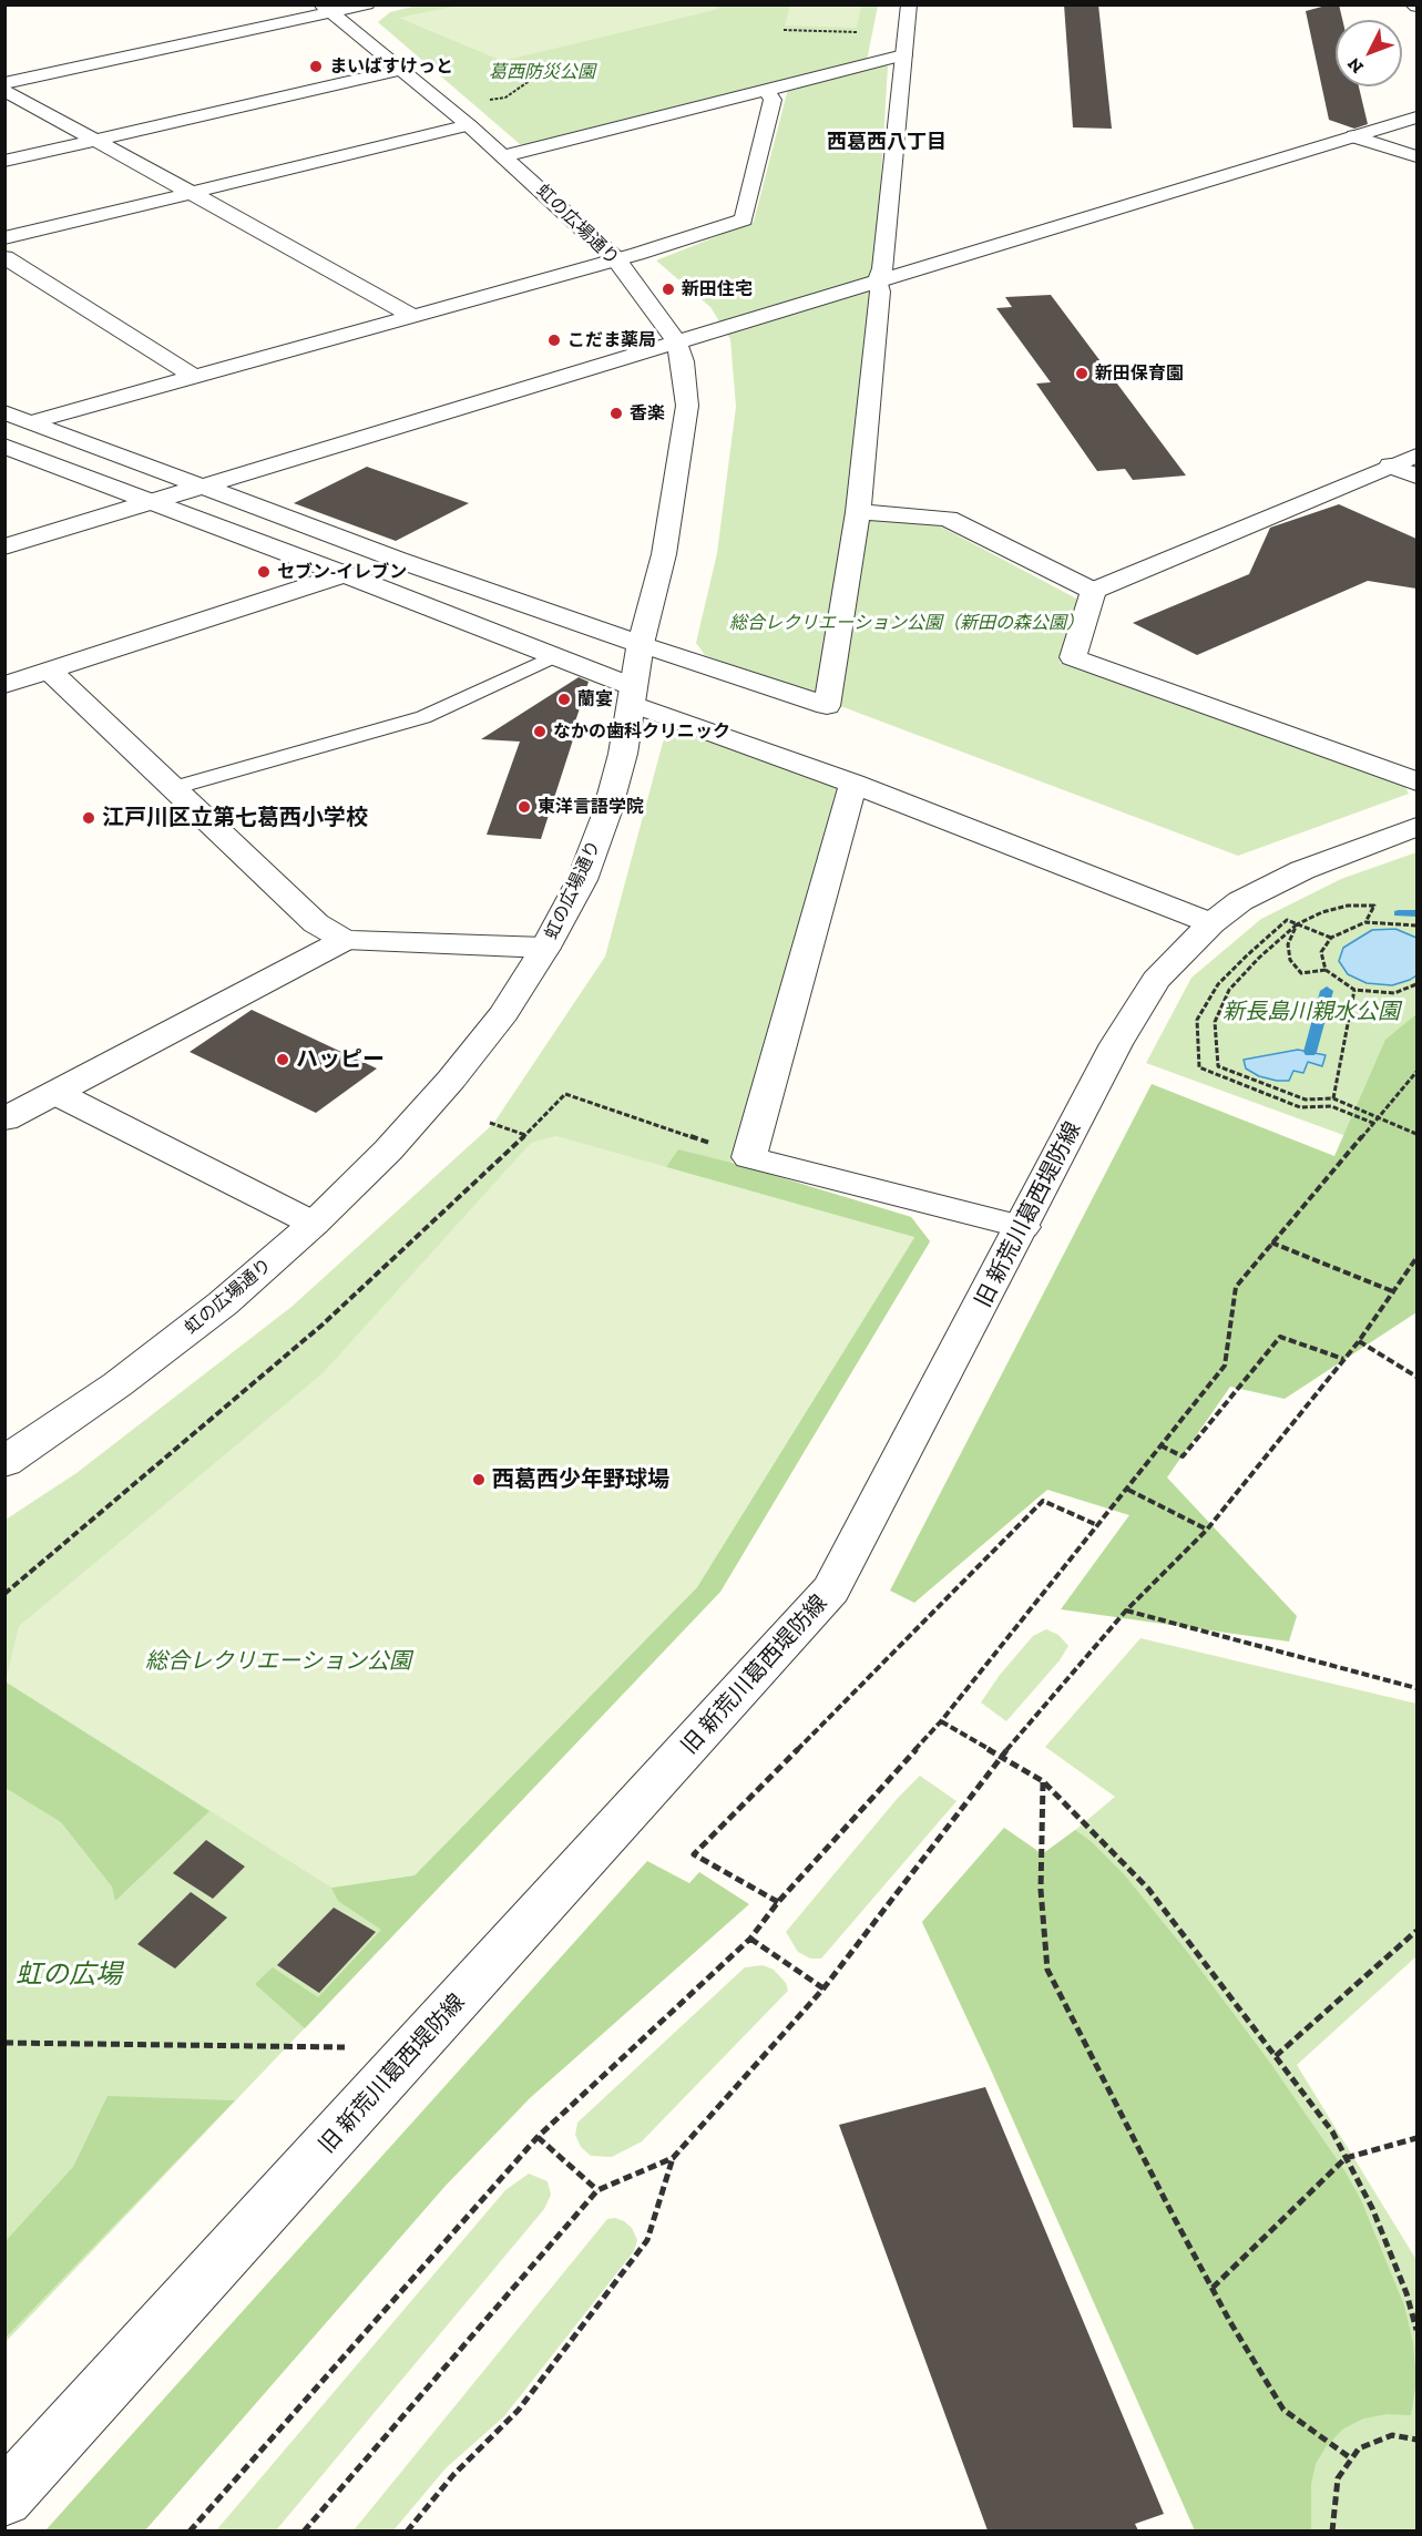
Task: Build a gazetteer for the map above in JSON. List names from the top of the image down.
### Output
{
  "streets": {
    "street": ["虹の広場通り", "旧 新荒川葛西堤防線"]
  },
  "districts": ["西葛西八丁目"],
  "parks": [
    "葛西防災公園",
    "総合レクリエーション公園（新田の森公園）",
    "新長島川親水公園",
    "総合レクリエーション公園",
    "虹の広場"
  ],
  "places": [
    "まいばすけっと",
    "新田住宅",
    "こだま薬局",
    "新田保育園",
    "香楽",
    "セブン-イレブン",
    "蘭宴",
    "なかの歯科クリニック",
    "東洋言語学院",
    "江戸川区立第七葛西小学校",
    "ハッピー",
    "西葛西少年野球場"
  ],
  "north": "bottom left"
}
